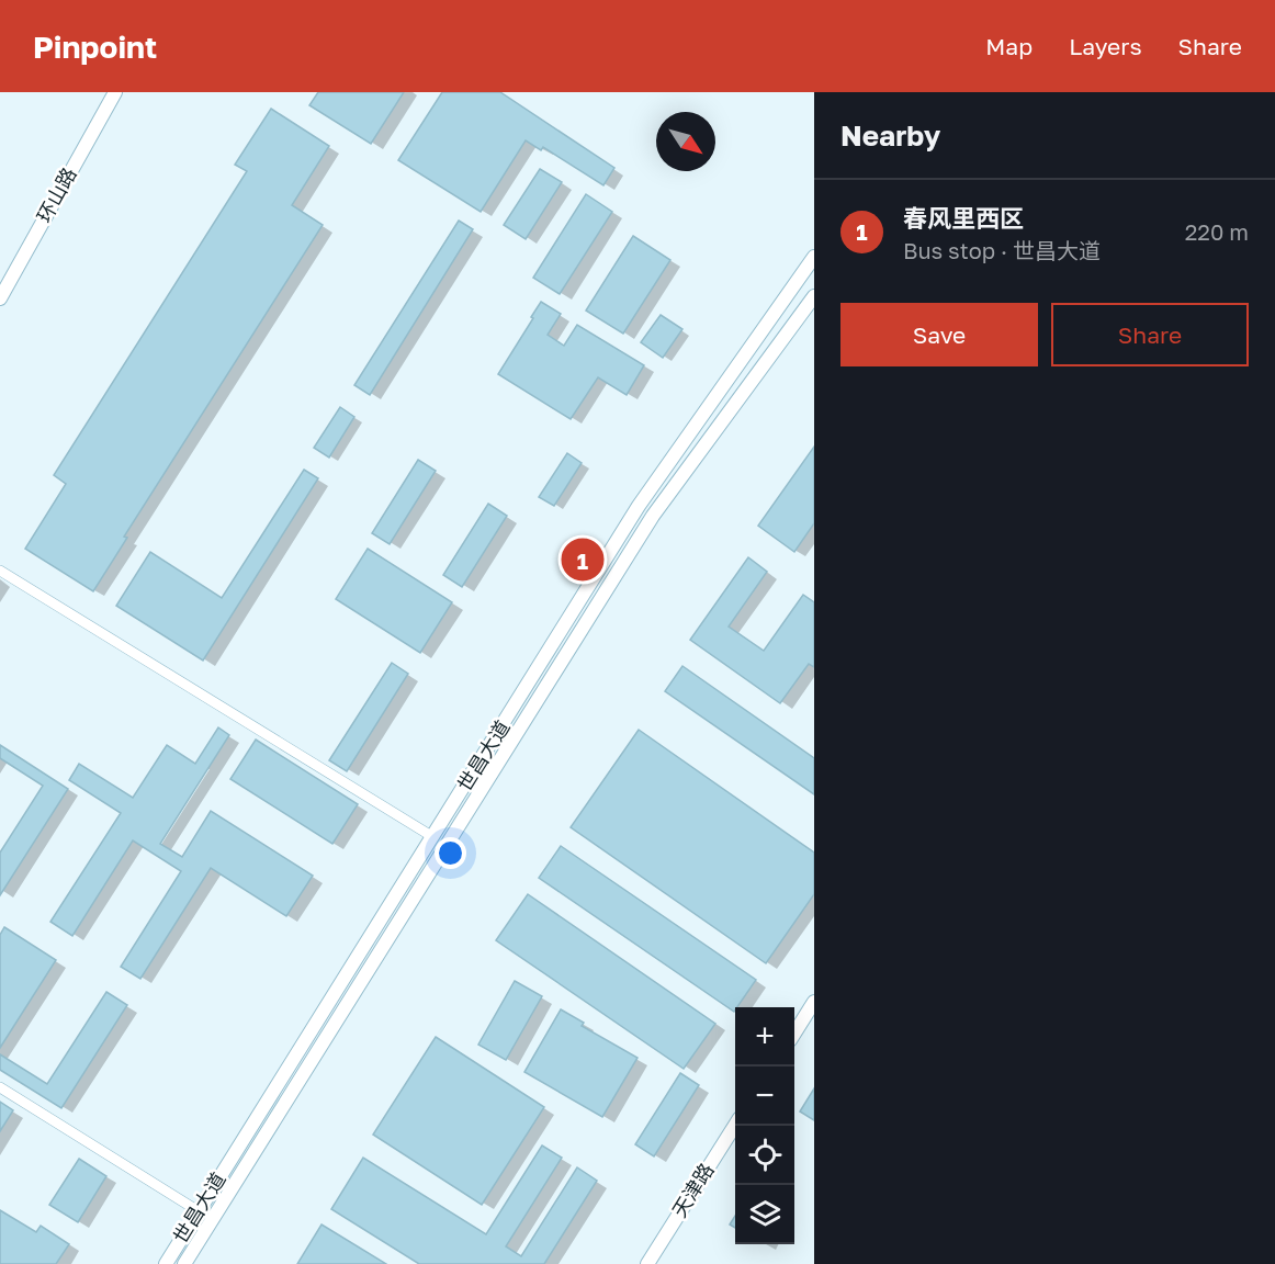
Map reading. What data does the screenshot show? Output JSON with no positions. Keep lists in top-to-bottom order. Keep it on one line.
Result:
{"streets":{"main road":["环山路","世昌大道","天津路"]},"north":"bottom right","page":{"header":"Pinpoint","nav":["Map","Layers","Share"],"heading":"Nearby","list":[{"mark":"1","name":"春风里西区","note":"Bus stop · 世昌大道","value":"220 m"}],"buttons":["Save","Share"],"pins":"1","map_buttons":["+","−"]}}
